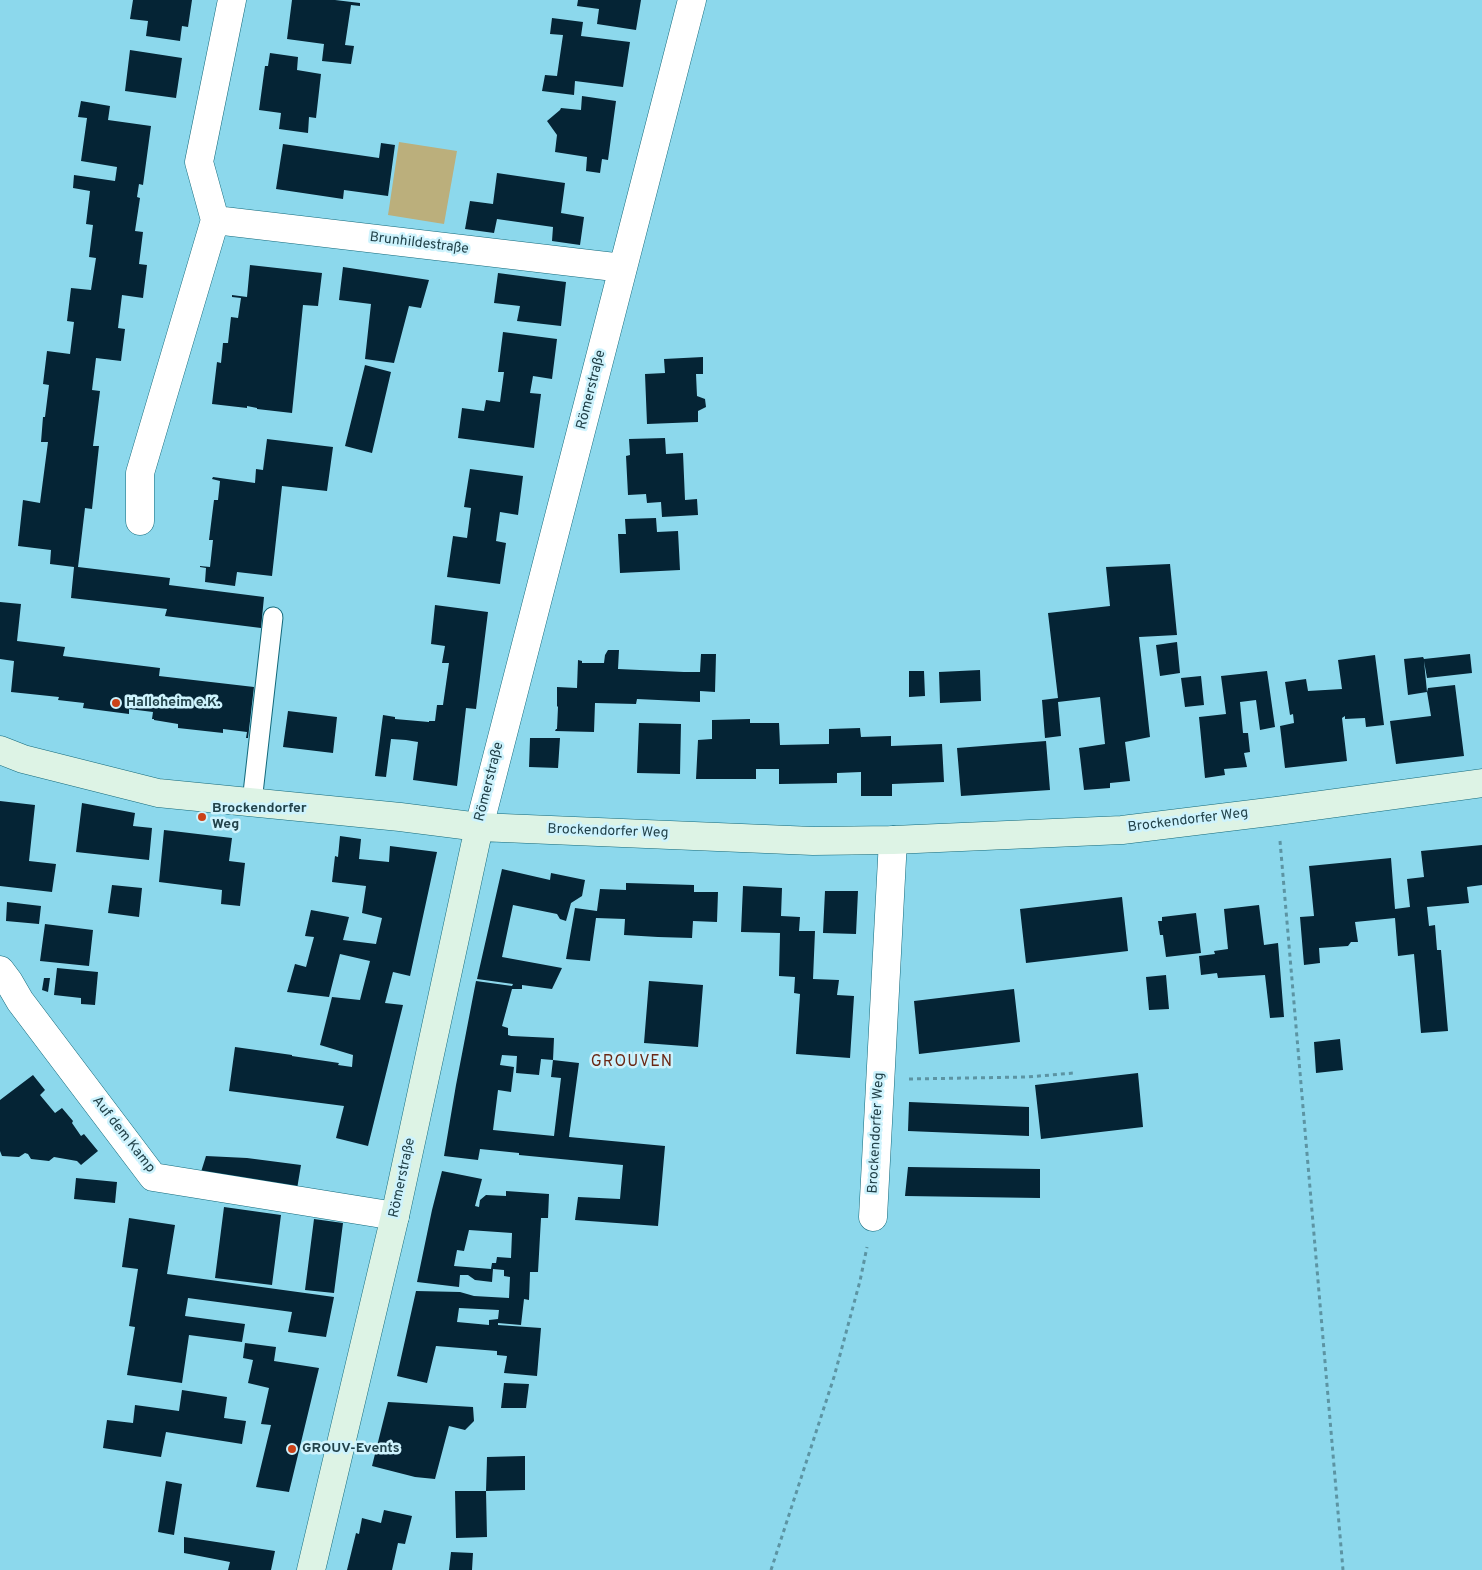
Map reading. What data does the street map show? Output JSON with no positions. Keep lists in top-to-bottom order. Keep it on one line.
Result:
{"streets":{"street":["Brunhildestraße","Römerstraße","Brockendorfer Weg","Auf dem Kamp"]},"crossings":[["Brunhildestraße","Römerstraße"],["Römerstraße","Brockendorfer Weg"],["Römerstraße","Auf dem Kamp"]],"districts":["GROUVEN"],"places":["Halloheim e.K.","Brockendorfer Weg","GROUV-Events"]}
